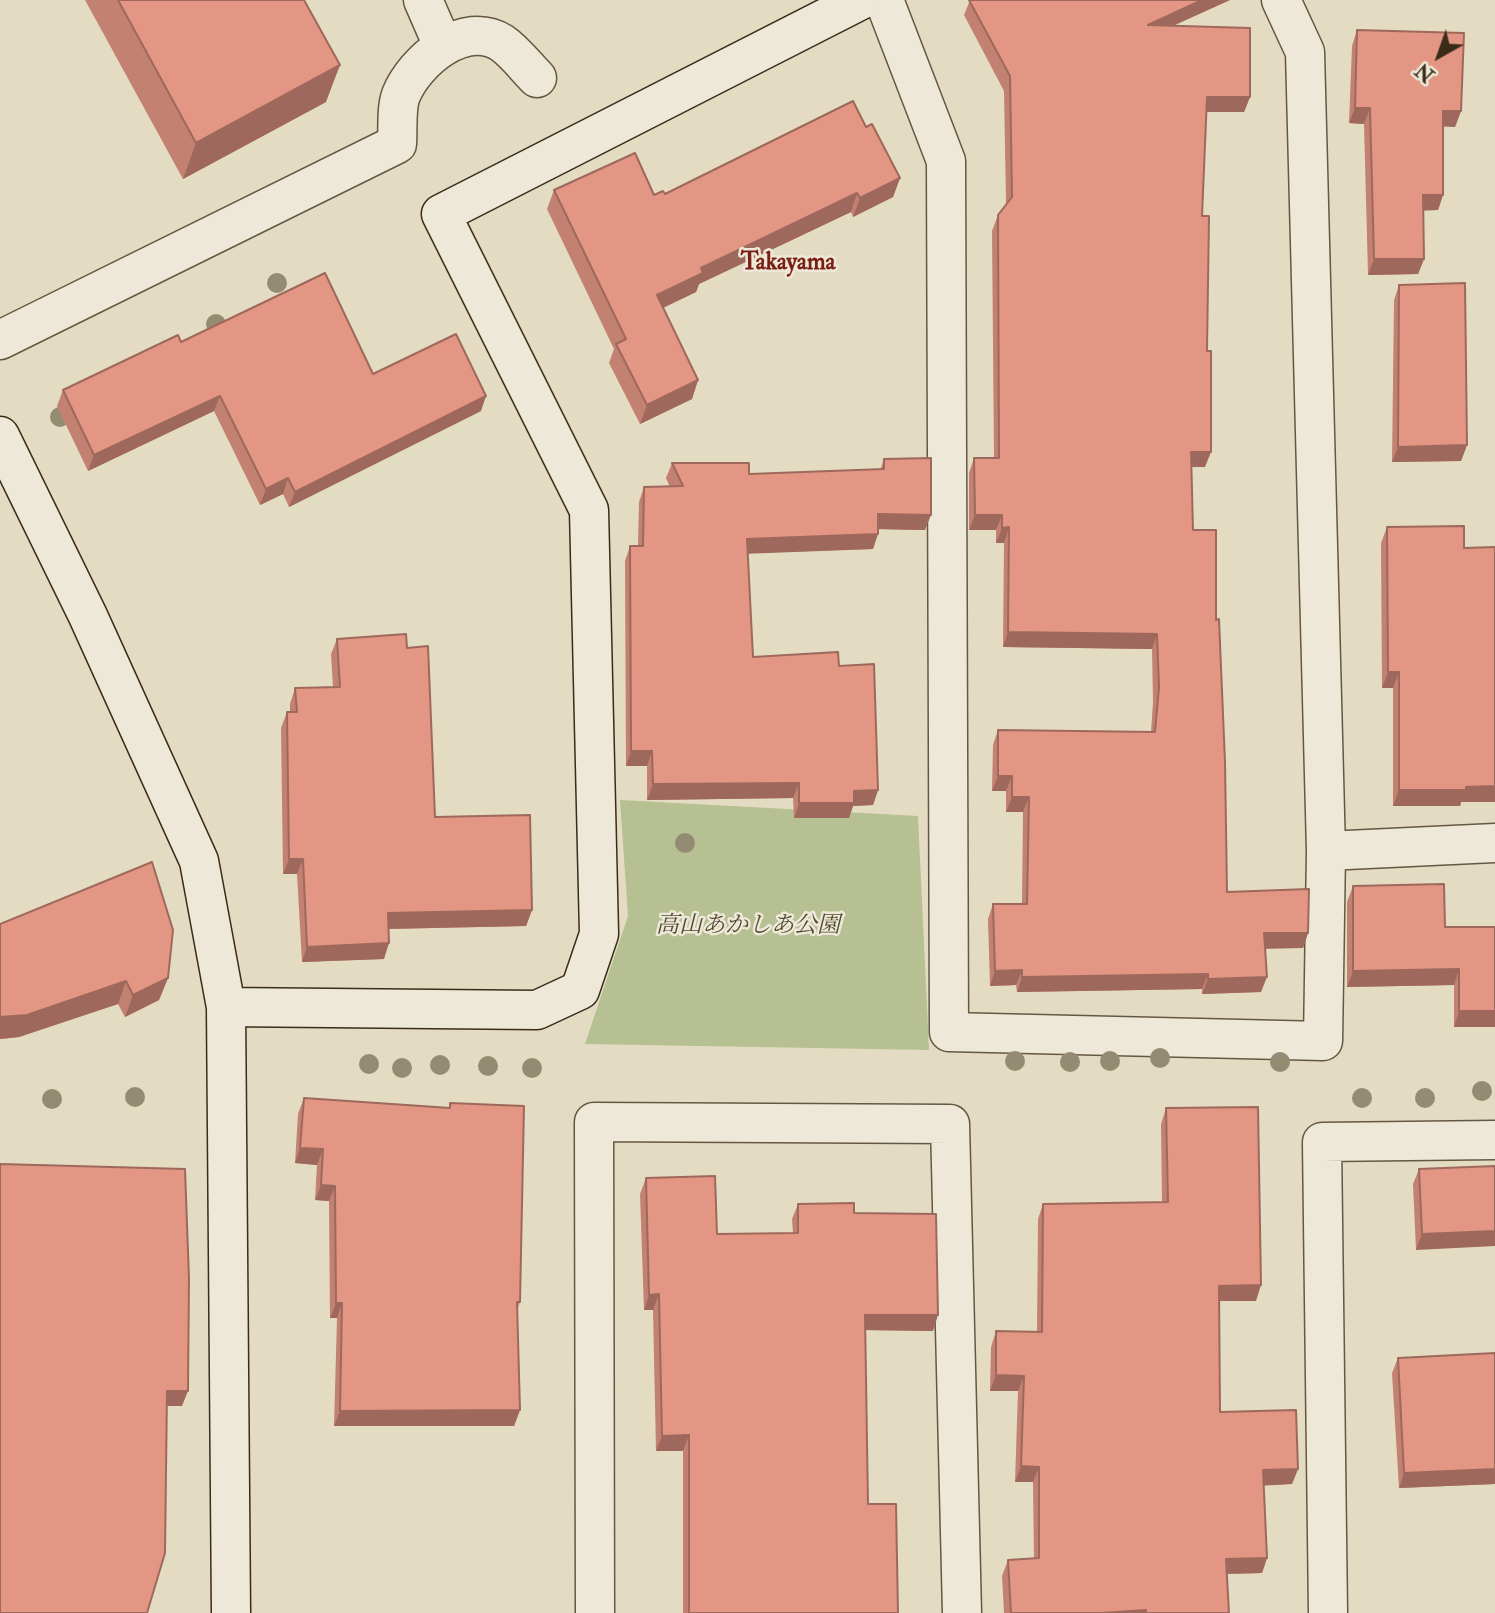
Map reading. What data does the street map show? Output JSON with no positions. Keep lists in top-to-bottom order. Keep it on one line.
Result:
{"districts":["Takayama"],"parks":["高山あかしあ公園"],"north":"bottom left"}
